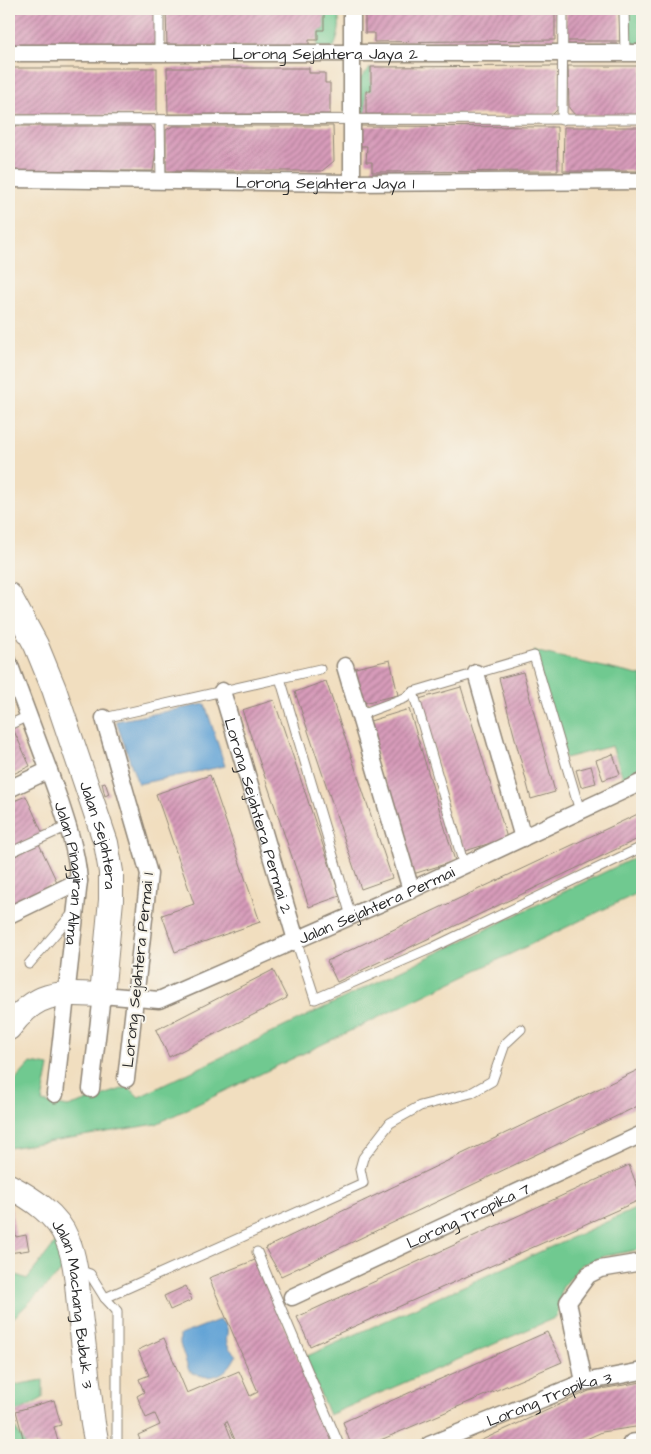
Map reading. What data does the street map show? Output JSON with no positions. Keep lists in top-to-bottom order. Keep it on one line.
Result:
{"streets":{"main road":["Jalan Sejahtera","Jalan Machang Bubuk 3"],"street":["Lorong Sejahtera Jaya 2","Lorong Sejahtera Jaya 1","Lorong Sejahtera Permai 2","Jalan Pinggiran Alma","Jalan Sejahtera Permai","Lorong Sejahtera Permai 1","Lorong Tropika 7","Lorong Tropika 3"]},"crossings":[["Lorong Sejahtera Permai 2","Jalan Sejahtera Permai"],["Jalan Sejahtera","Jalan Sejahtera Permai"],["Jalan Sejahtera Permai","Lorong Sejahtera Permai 1"]]}
